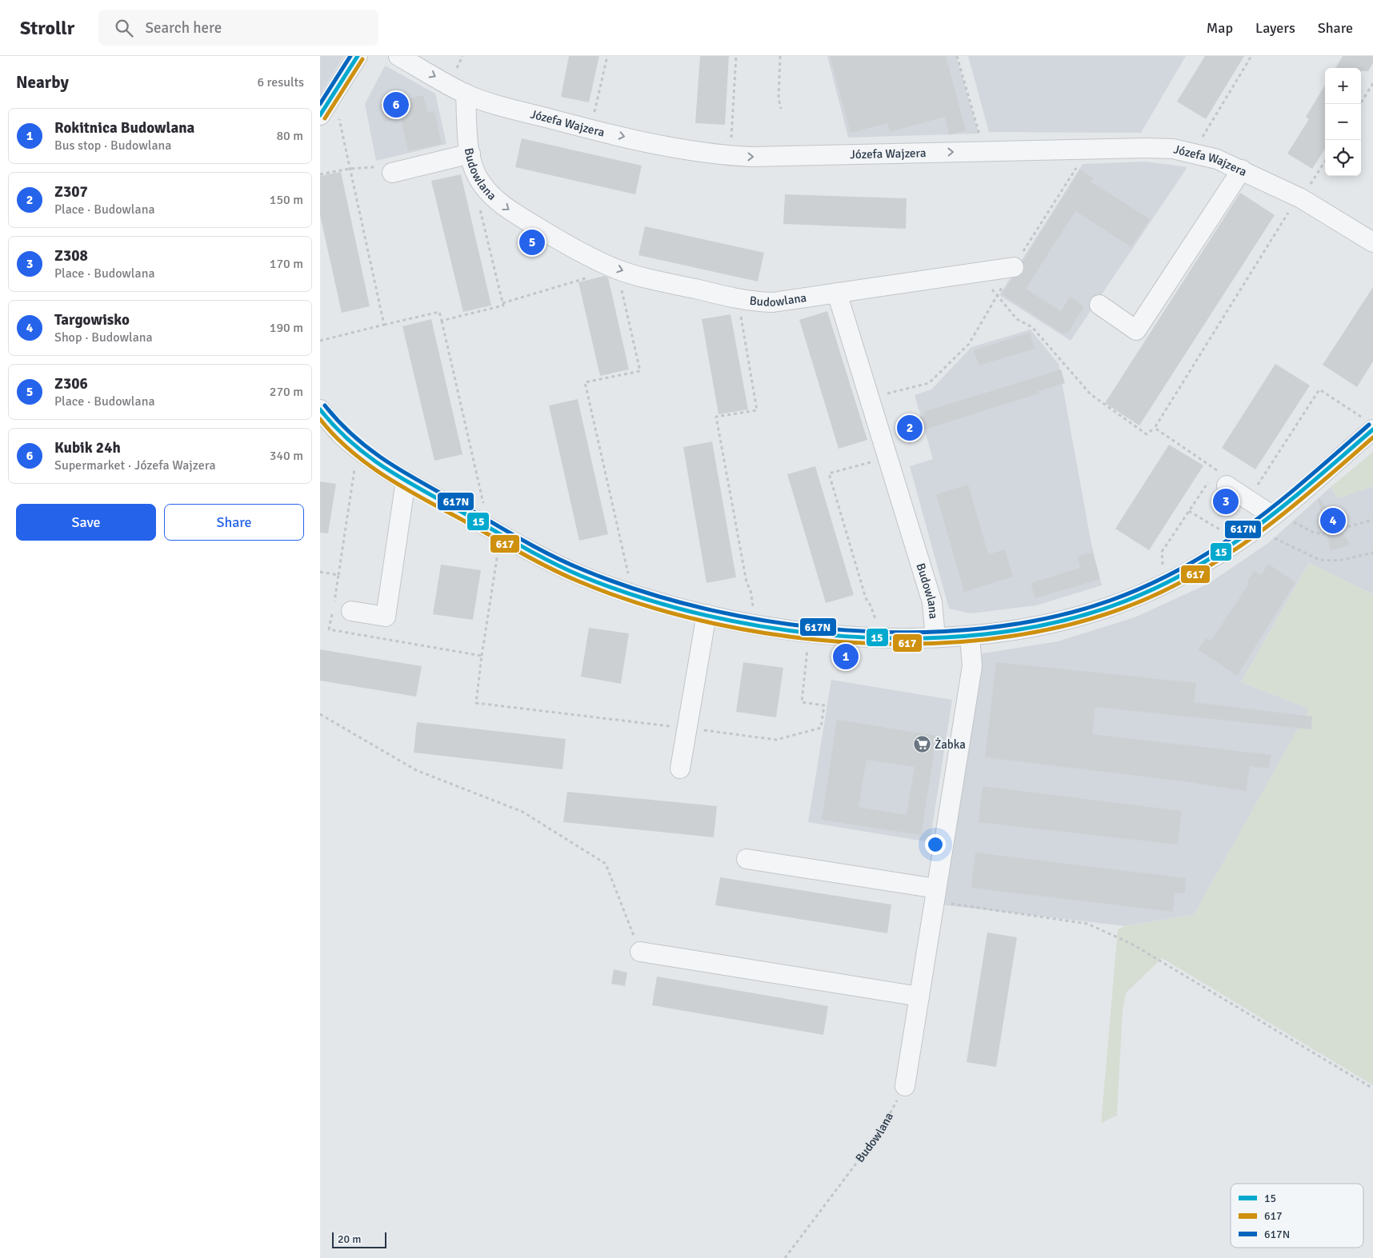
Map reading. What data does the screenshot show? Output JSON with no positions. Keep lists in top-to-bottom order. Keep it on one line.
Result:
{"streets":{"street":["Józefa Wajzera","Budowlana"]},"crossings":[["Józefa Wajzera","Budowlana"]],"places":{"supermarket":["Żabka"]},"lines":["transit line 15","transit line 617N","transit line 617"],"legend":["15","617","617N"],"scale_bar":"20 m","page":{"header":"Strollr","search":"Search here","nav":["Map","Layers","Share"],"heading":["Nearby","6 results"],"map_buttons":["+","−"],"pins":["6","5","2","3","4","1"],"list":[{"mark":"1","name":"Rokitnica Budowlana","note":"Bus stop · Budowlana","value":"80 m"},{"mark":"2","name":"Z307","note":"Place · Budowlana","value":"150 m"},{"mark":"3","name":"Z308","note":"Place · Budowlana","value":"170 m"},{"mark":"4","name":"Targowisko","note":"Shop · Budowlana","value":"190 m"},{"mark":"5","name":"Z306","note":"Place · Budowlana","value":"270 m"},{"mark":"6","name":"Kubik 24h","note":"Supermarket · Józefa Wajzera","value":"340 m"}],"buttons":["Save","Share"],"scale":"20 m"}}
